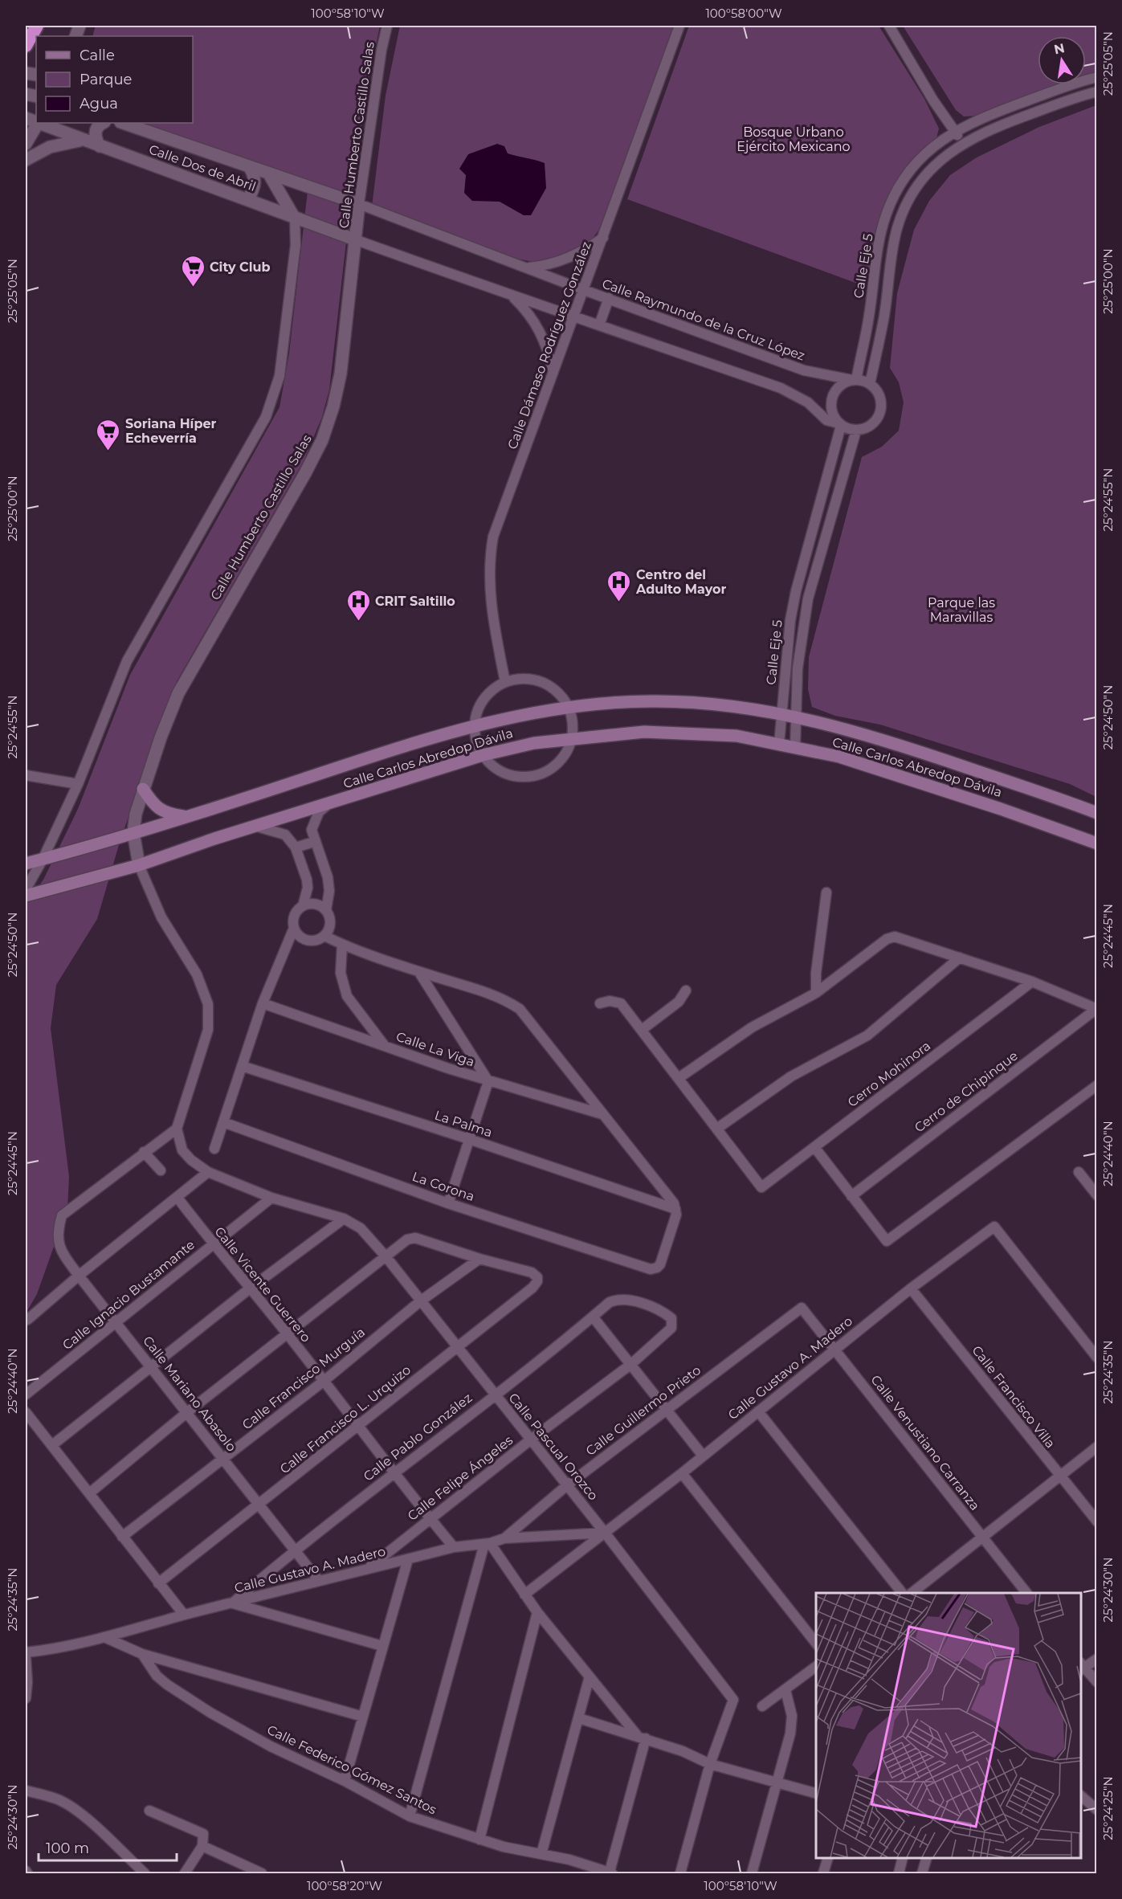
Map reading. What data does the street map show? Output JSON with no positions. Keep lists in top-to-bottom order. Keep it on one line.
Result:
{"streets":{"main road":["Calle Carlos Abredop Dávila"],"street":["Calle Humberto Castillo Salas","Calle Dos de Abril","Calle Eje 5","Calle Raymundo de la Cruz López","Calle Dámaso Rodríguez González","Calle La Viga","Cerro Mohinora","Cerro de Chipinque","La Palma","La Corona","Calle Vicente Guerrero","Calle Ignacio Bustamante","Calle Gustavo A. Madero","Calle Francisco Murguía","Calle Mariano Abasolo","Calle Francisco Villa","Calle Guillermo Prieto","Calle Francisco L. Urquizo","Calle Pablo González","Calle Venustiano Carranza","Calle Pascual Orozco","Calle Felipe Ángeles","Calle Federico Gómez Santos"]},"crossings":[["Calle Humberto Castillo Salas","Calle Dos de Abril"],["Calle Humberto Castillo Salas","Calle Raymundo de la Cruz López"],["Calle Humberto Castillo Salas","Calle Carlos Abredop Dávila"],["Calle Dos de Abril","Calle Raymundo de la Cruz López"],["Calle Eje 5","Calle Raymundo de la Cruz López"],["Calle Eje 5","Calle Carlos Abredop Dávila"],["Calle Raymundo de la Cruz López","Calle Dámaso Rodríguez González"],["La Palma","La Corona"],["Calle Vicente Guerrero","Calle Ignacio Bustamante"],["Calle Vicente Guerrero","Calle Gustavo A. Madero"],["Calle Vicente Guerrero","Calle Francisco Murguía"],["Calle Vicente Guerrero","Calle Francisco L. Urquizo"],["Calle Vicente Guerrero","Calle Pablo González"],["Calle Vicente Guerrero","Calle Felipe Ángeles"],["Calle Ignacio Bustamante","Calle Mariano Abasolo"],["Calle Ignacio Bustamante","Calle Pascual Orozco"],["Calle Gustavo A. Madero","Calle Mariano Abasolo"],["Calle Gustavo A. Madero","Calle Francisco Villa"],["Calle Gustavo A. Madero","Calle Guillermo Prieto"],["Calle Gustavo A. Madero","Calle Pablo González"],["Calle Gustavo A. Madero","Calle Venustiano Carranza"],["Calle Gustavo A. Madero","Calle Pascual Orozco"],["Calle Gustavo A. Madero","Calle Felipe Ángeles"],["Calle Francisco Murguía","Calle Mariano Abasolo"],["Calle Francisco Murguía","Calle Francisco L. Urquizo"],["Calle Francisco Murguía","Calle Pascual Orozco"],["Calle Mariano Abasolo","Calle Francisco L. Urquizo"],["Calle Mariano Abasolo","Calle Pablo González"],["Calle Guillermo Prieto","Calle Venustiano Carranza"],["Calle Guillermo Prieto","Calle Pascual Orozco"],["Calle Francisco L. Urquizo","Calle Pascual Orozco"],["Calle Pablo González","Calle Pascual Orozco"],["Calle Pablo González","Calle Felipe Ángeles"],["Calle Pascual Orozco","Calle Felipe Ángeles"]],"parks":["Bosque Urbano Ejército Mexicano","Parque las Maravillas"],"places":{"supermarket":["City Club","Soriana Híper Echeverría"],"hospital":["Centro del Adulto Mayor","CRIT Saltillo"]},"legend":["Calle","Parque","Agua"],"scale_bar":"100 m","north":"top","coordinates":["100°58'10\"W","100°58'00\"W","25°25'05\"N","25°25'00\"N","25°24'55\"N","25°24'50\"N","25°24'45\"N","25°24'40\"N","25°24'35\"N","25°24'30\"N","25°24'25\"N","100°58'20\"W"]}
